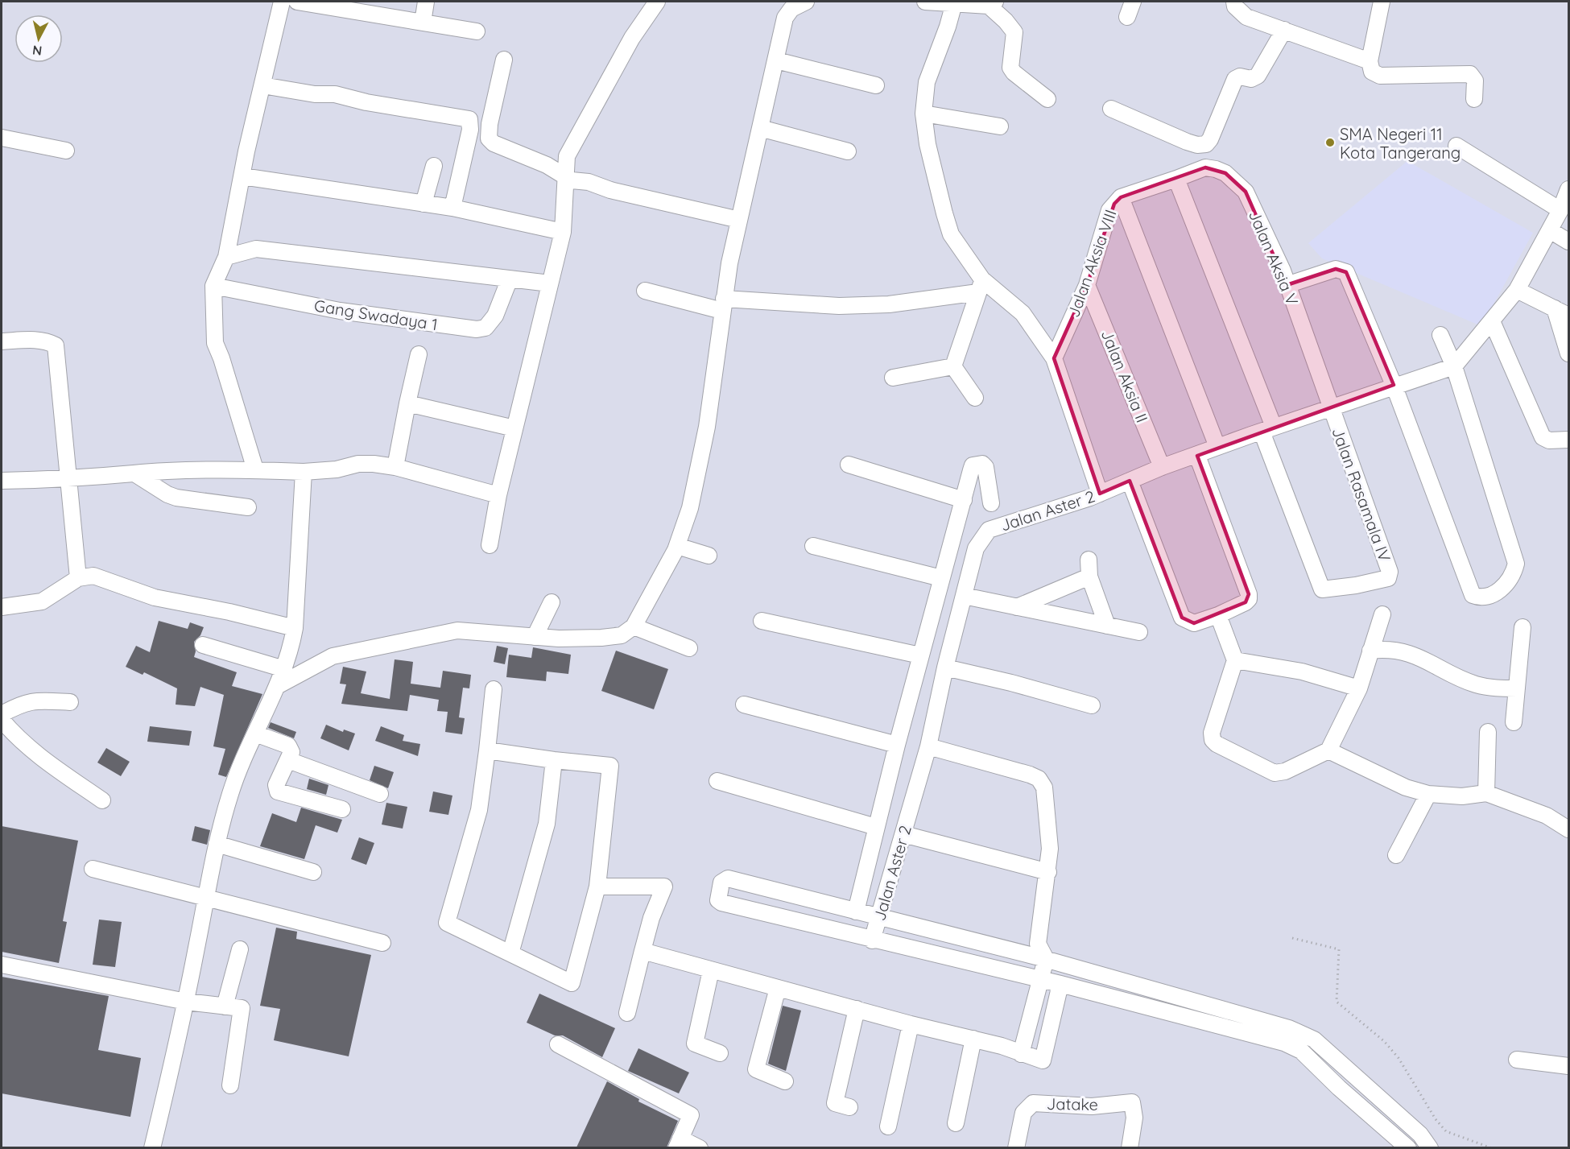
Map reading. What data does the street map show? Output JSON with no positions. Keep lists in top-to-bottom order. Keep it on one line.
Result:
{"streets":{"street":["Jalan Aksia V","Jalan Aksia VIII","Gang Swadaya 1","Jalan Aksia II","Jalan Rasamala IV","Jalan Aster 2","Jatake"]},"crossings":[["Jalan Aksia V","Jalan Aksia VIII"],["Jalan Aksia V","Jalan Rasamala IV"],["Jalan Aksia V","Jalan Aster 2"],["Jalan Aksia VIII","Jalan Aksia II"],["Jalan Aksia II","Jalan Aster 2"],["Jalan Rasamala IV","Jalan Aster 2"]],"places":["SMA Negeri 11 Kota Tangerang"],"north":"bottom"}
